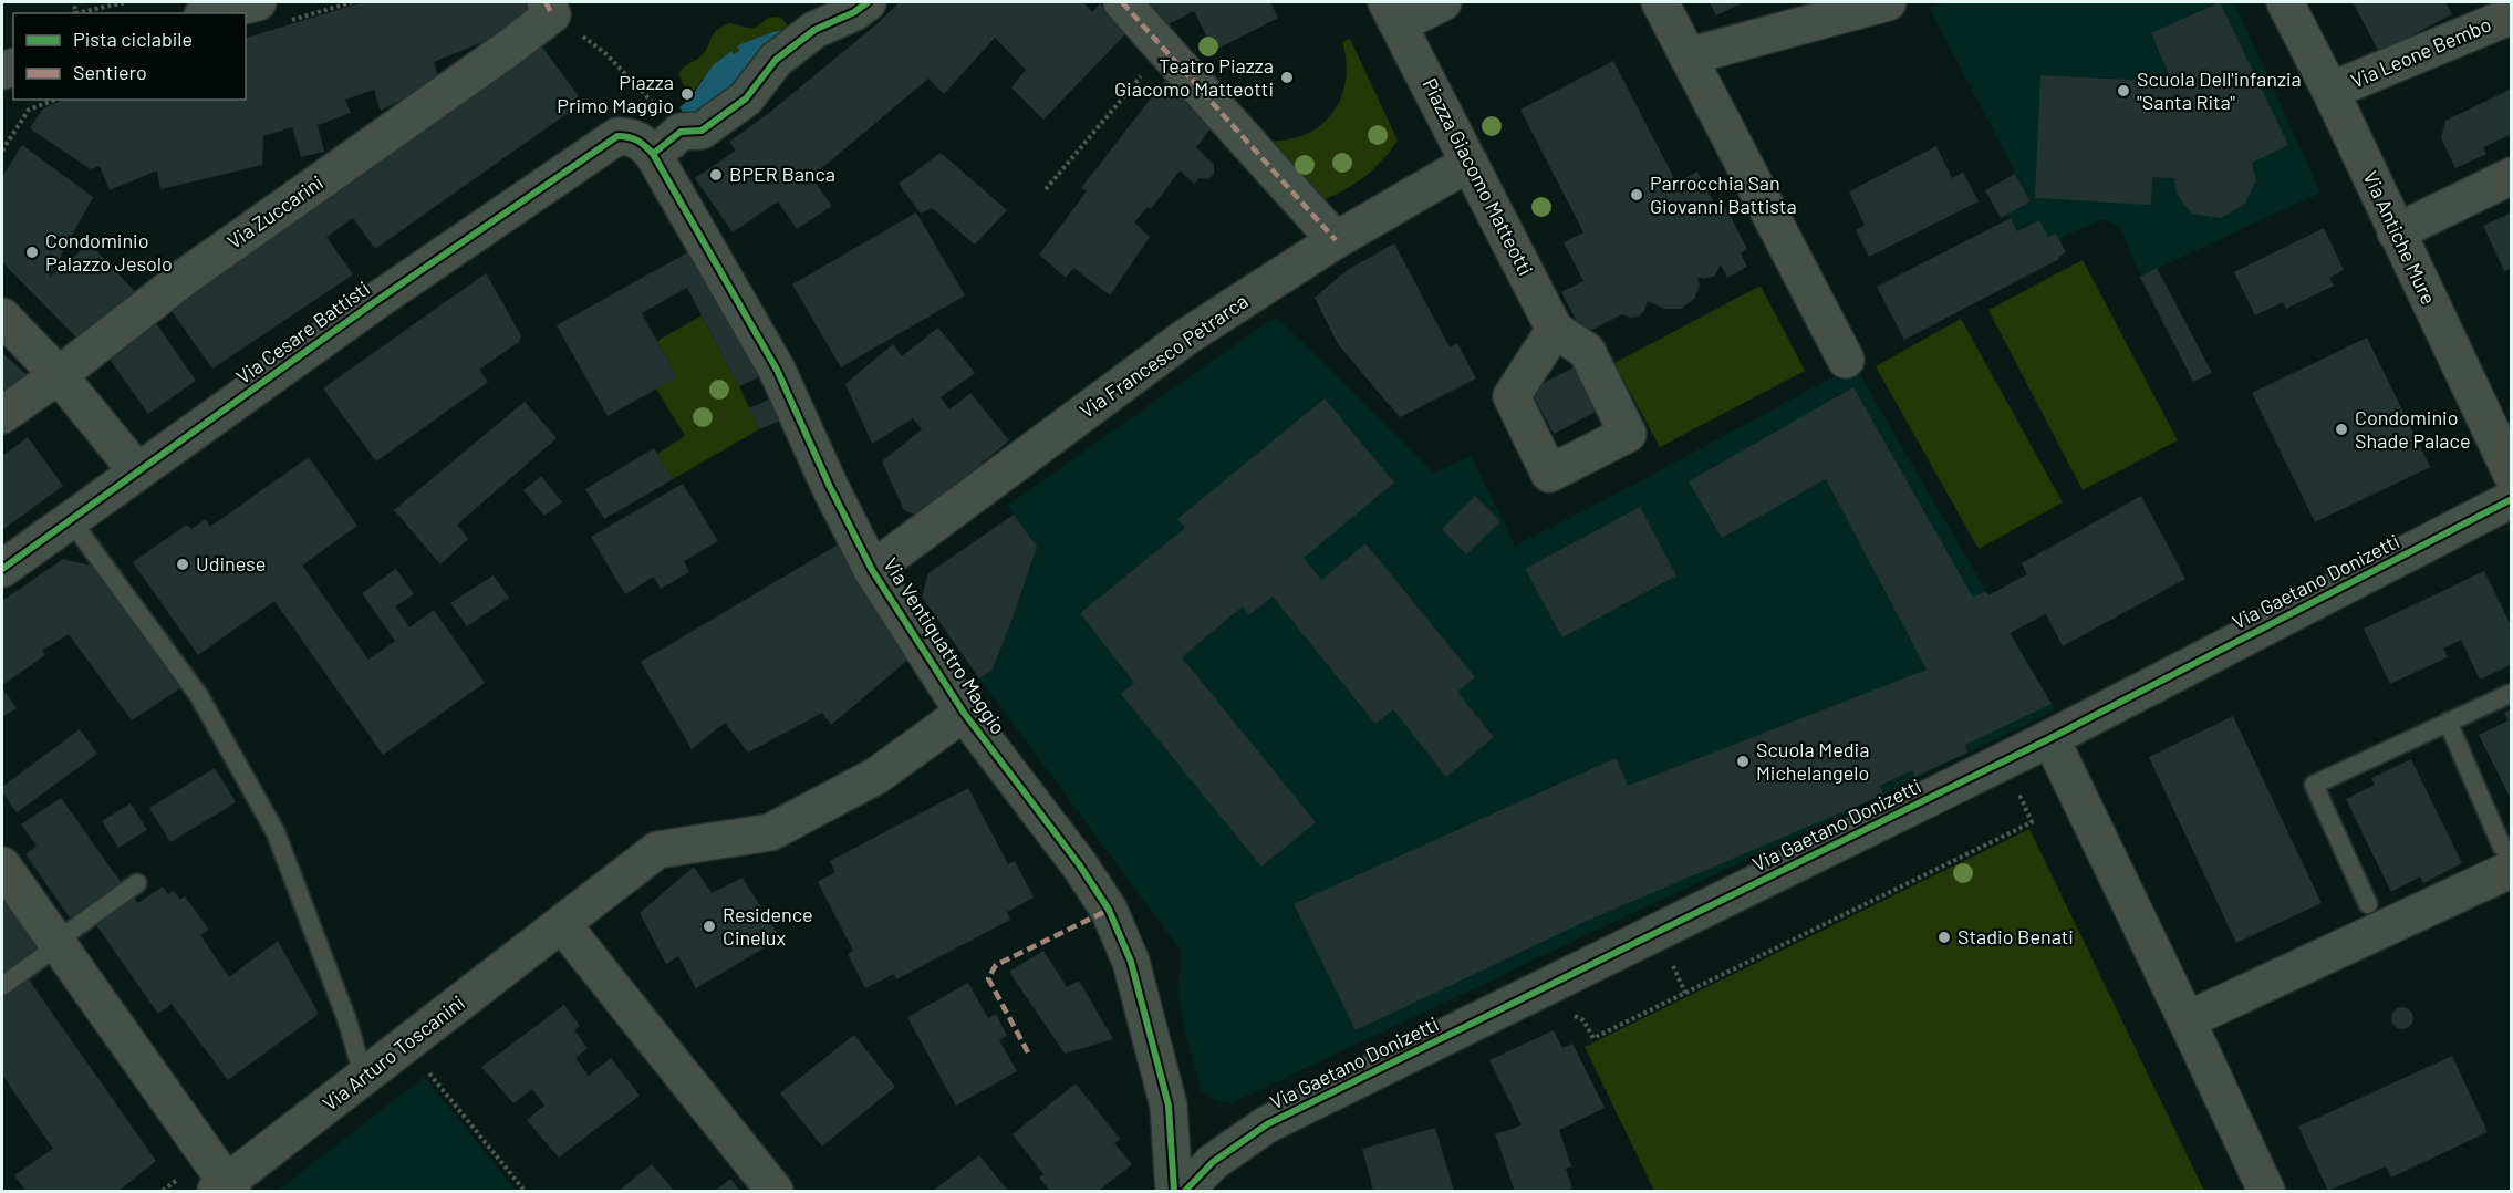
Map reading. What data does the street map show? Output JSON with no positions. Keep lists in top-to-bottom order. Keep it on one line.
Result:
{"streets":{"street":["Via Leone Bembo","Piazza Giacomo Matteotti","Via Zuccarini","Via Antiche Mure","Via Cesare Battisti","Via Francesco Petrarca","Via Gaetano Donizetti","Via Ventiquattro Maggio","Via Arturo Toscanini"]},"crossings":[["Via Leone Bembo","Via Antiche Mure"],["Piazza Giacomo Matteotti","Via Francesco Petrarca"],["Via Cesare Battisti","Via Ventiquattro Maggio"],["Via Francesco Petrarca","Via Ventiquattro Maggio"],["Via Ventiquattro Maggio","Via Arturo Toscanini"]],"places":["Teatro Piazza Giacomo Matteotti","Scuola Dell'infanzia \"Santa Rita\"","Piazza Primo Maggio","BPER Banca","Parrocchia San Giovanni Battista","Condominio Palazzo Jesolo","Condominio Shade Palace","Udinese","Scuola Media Michelangelo","Residence Cinelux","Stadio Benati"],"legend":["Pista ciclabile","Sentiero"]}
